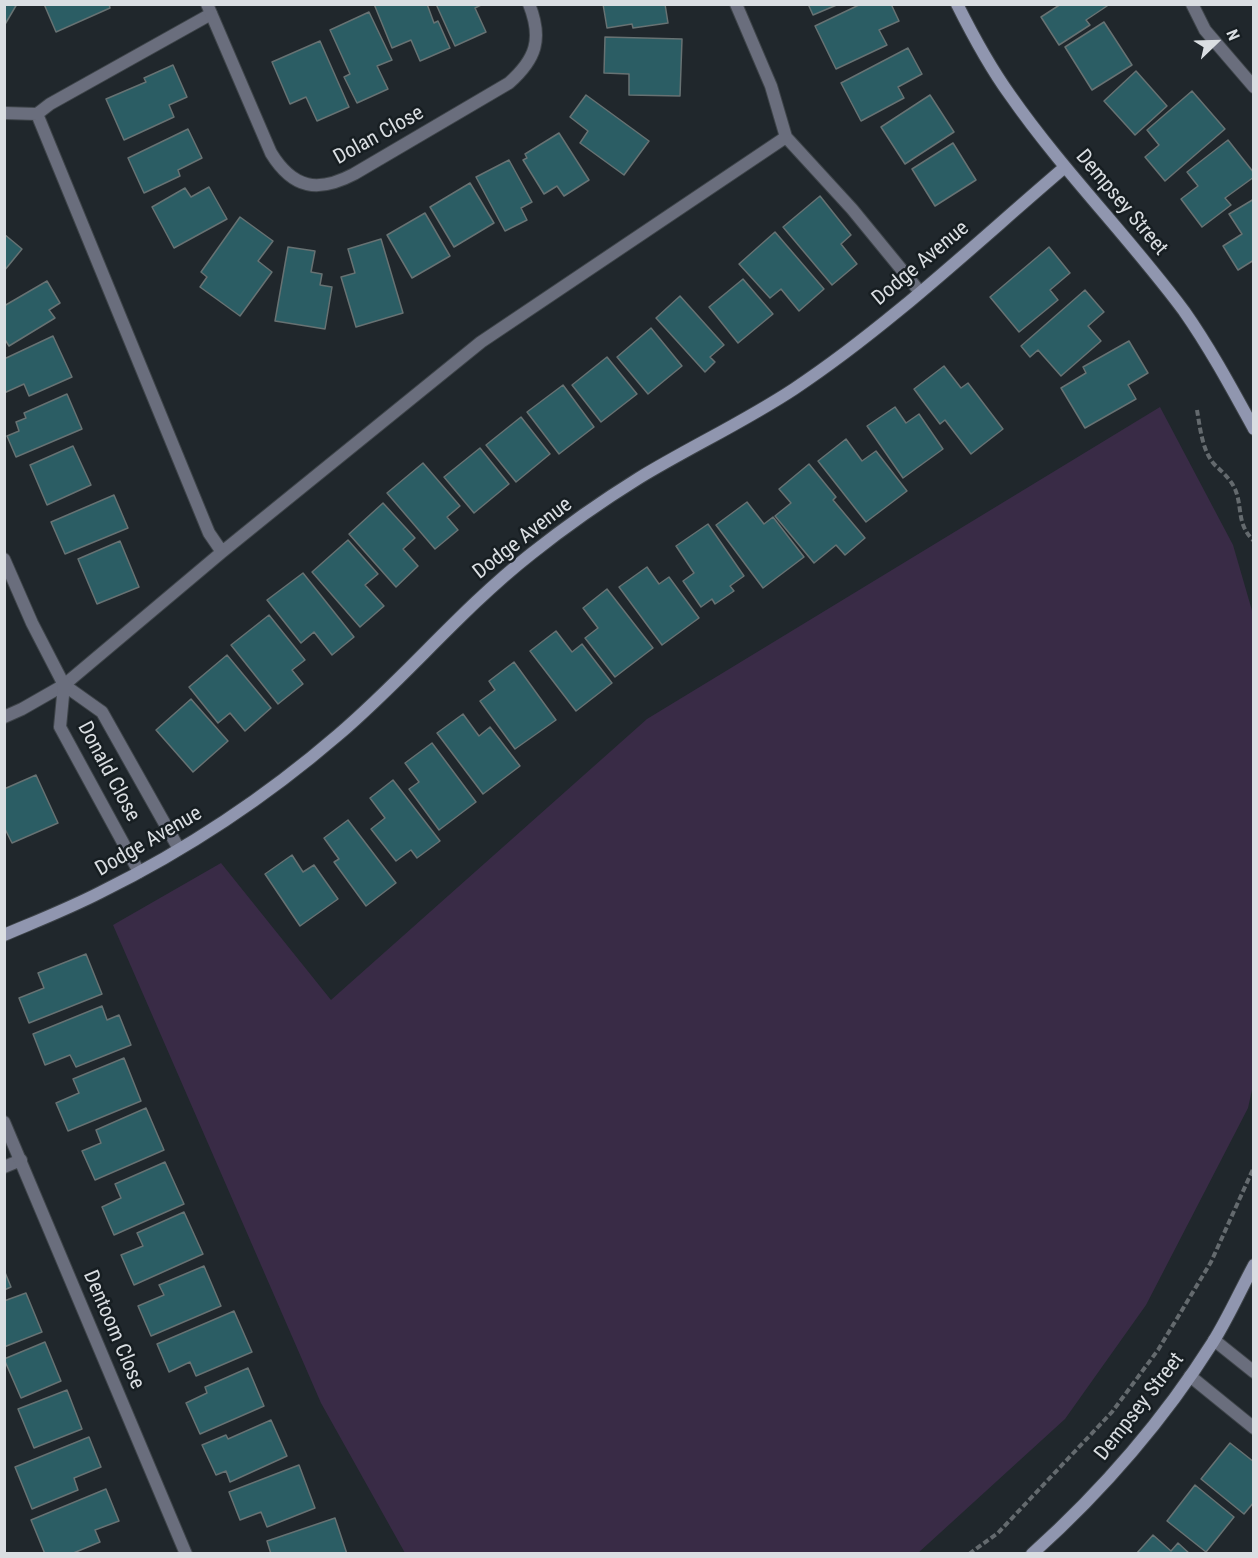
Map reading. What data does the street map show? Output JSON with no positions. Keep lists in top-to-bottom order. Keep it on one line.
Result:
{"streets":{"street":["Dolan Close","Dempsey Street","Dodge Avenue","Donald Close","Dentoom Close"]},"crossings":[["Dempsey Street","Dodge Avenue"],["Dodge Avenue","Donald Close"]],"north":"top right"}
